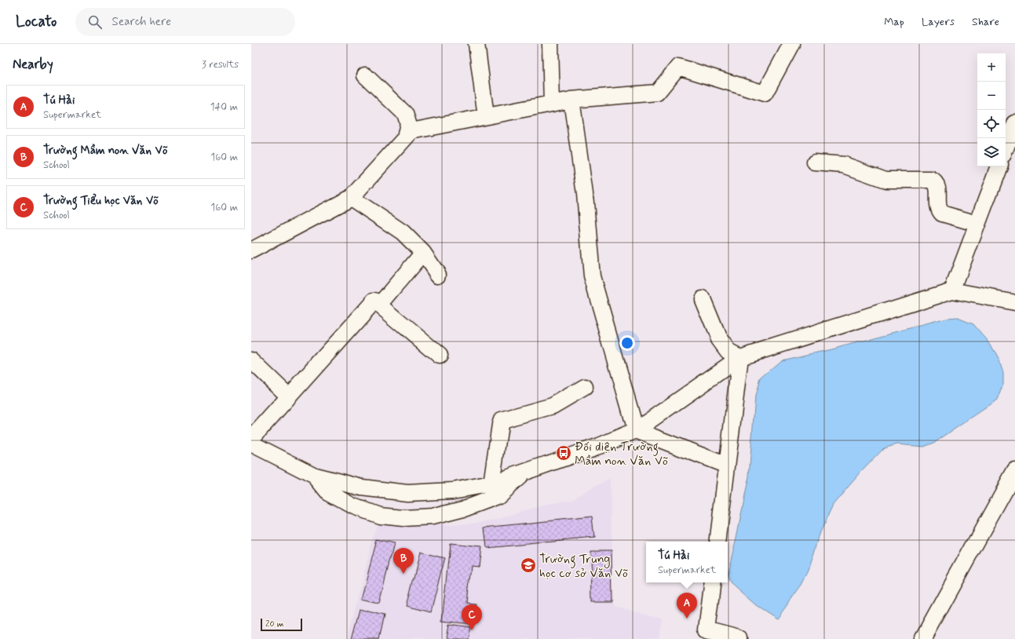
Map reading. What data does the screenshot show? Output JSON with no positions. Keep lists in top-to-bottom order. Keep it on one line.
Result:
{"places":{"bus stop":["Đối diện Trường Mầm non Văn Võ"],"school or university":["Trường Trung học cơ sở Văn Võ"]},"scale_bar":"20 m","page":{"header":"Locato","search":"Search here","nav":["Map","Layers","Share"],"heading":["Nearby","3 results"],"map_buttons":["+","−"],"list":[{"mark":"A","name":"Tú Hải","note":"Supermarket","value":"140 m"},{"mark":"B","name":"Trường Mầm non Văn Võ","note":"School","value":"160 m"},{"mark":"C","name":"Trường Tiểu học Văn Võ","note":"School","value":"160 m"}],"popup":["Tú Hải","Supermarket"],"pins":["B","A","C"],"scale":"20 m"}}
